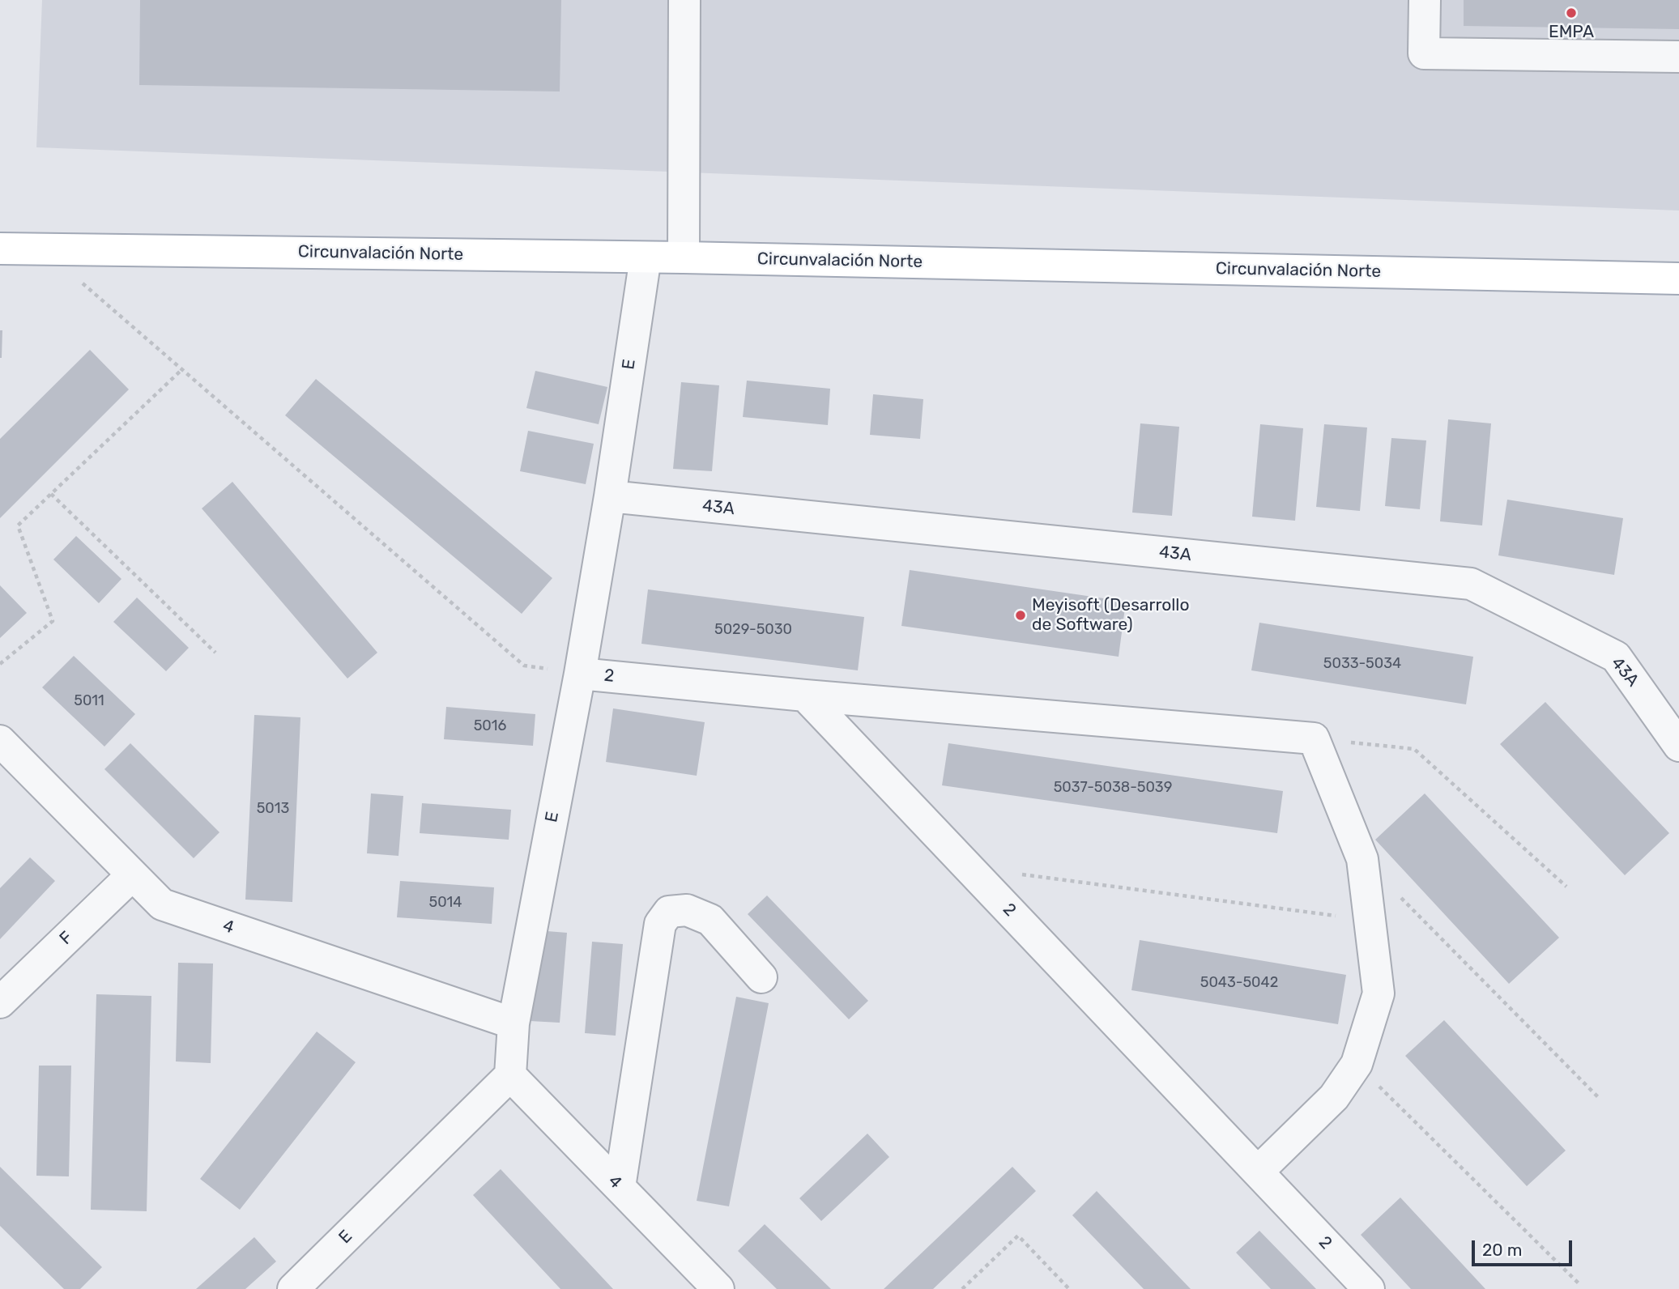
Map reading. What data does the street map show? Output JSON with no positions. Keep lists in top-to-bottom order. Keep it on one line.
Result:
{"streets":{"main road":["Circunvalación Norte"],"street":["E","43A","2","4","F"]},"crossings":[["Circunvalación Norte","E"],["E","43A"],["E","2"],["E","4"],["4","F"]],"places":["EMPA","Meyisoft (Desarrollo de Software)"],"house_numbers":["5029-5030","5033-5034","5011","5016","5037-5038-5039","5013","5014","5043-5042"],"scale_bar":"20 m"}
